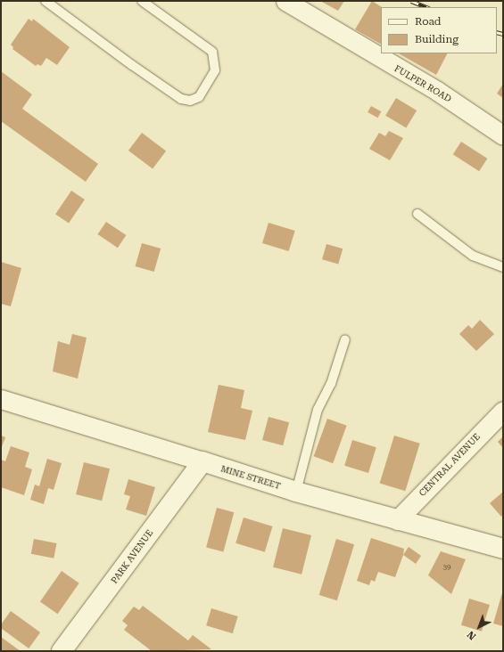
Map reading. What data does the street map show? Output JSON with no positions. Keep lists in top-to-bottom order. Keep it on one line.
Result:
{"streets":{"street":["FULPER ROAD","CENTRAL AVENUE","MINE STREET","PARK AVENUE"]},"crossings":[["CENTRAL AVENUE","MINE STREET"],["MINE STREET","PARK AVENUE"]],"house_numbers":["39"],"legend":["Road","Building"],"north":"bottom left"}
